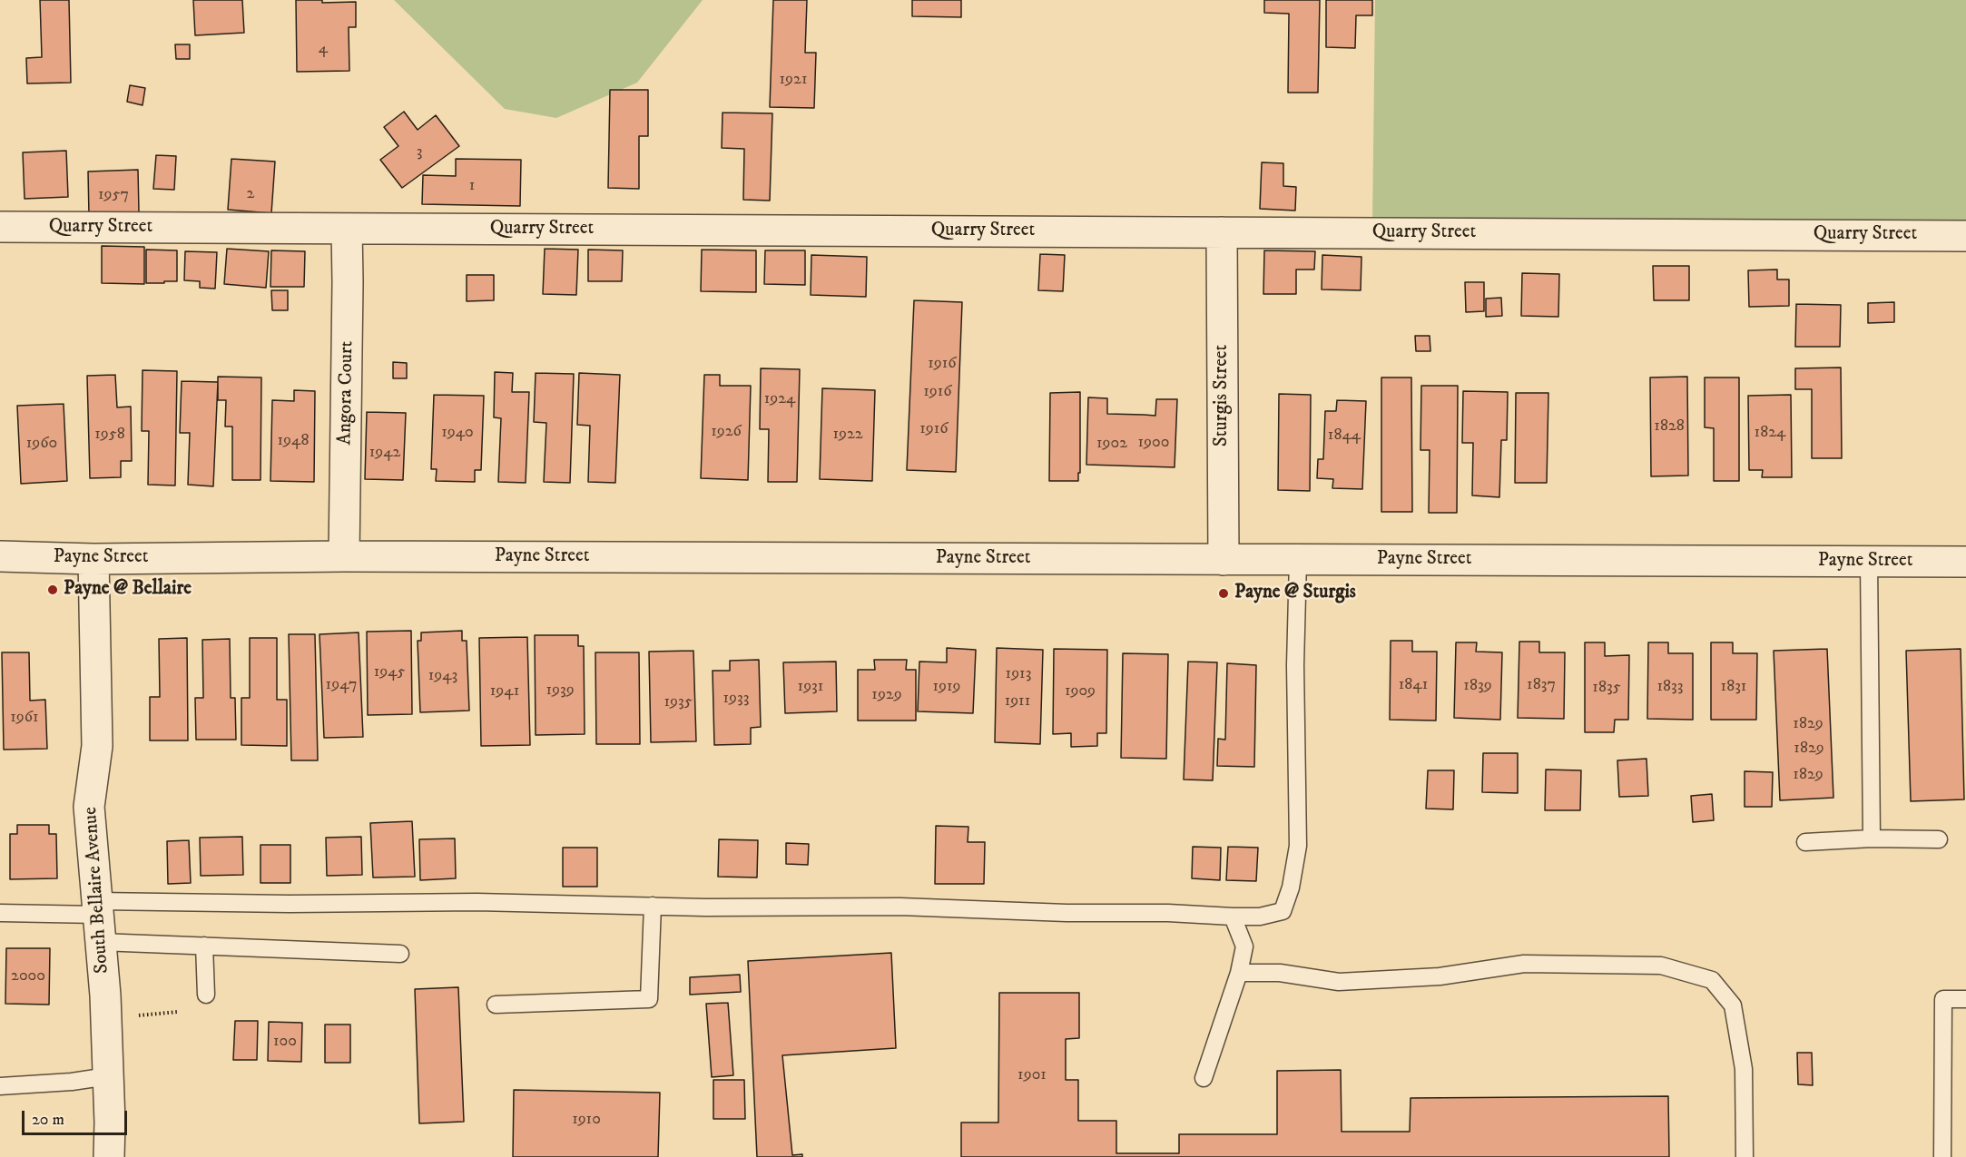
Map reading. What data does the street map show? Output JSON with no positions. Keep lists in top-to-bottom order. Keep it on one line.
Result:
{"streets":{"street":["Quarry Street","Angora Court","Sturgis Street","Payne Street","South Bellaire Avenue"]},"crossings":[["Quarry Street","Angora Court"],["Quarry Street","Sturgis Street"],["Angora Court","Payne Street"],["Sturgis Street","Payne Street"],["Payne Street","South Bellaire Avenue"]],"places":["Payne @ Bellaire","Payne @ Sturgis"],"house_numbers":["4","1921","3","1","2","1957","1916","1916","1924","1828","1916","1926","1940","1824","1958","1922","1844","1948","1900","1960","1902","1942","1945","1913","1943","1947","1841","1837","1839","1931","1919","1833","1831","1835","1939","1941","1909","1929","1933","1911","1935","1961","1829","1829","1829","2000","100","1901","1910"],"scale_bar":"20 m"}
